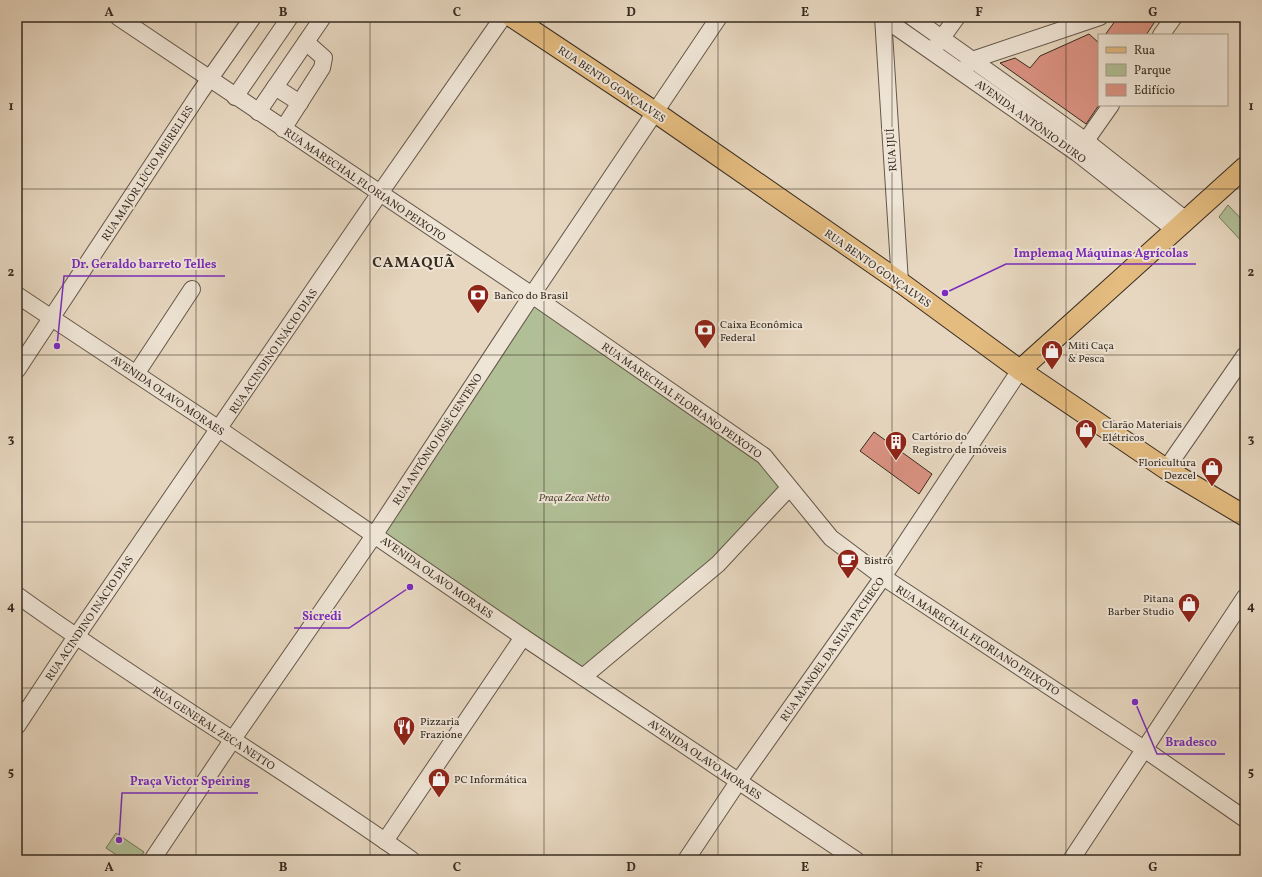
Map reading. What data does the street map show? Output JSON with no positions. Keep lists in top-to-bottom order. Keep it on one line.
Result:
{"streets":{"main road":["RUA BENTO GONÇALVES","RUA MANOEL DA SILVA PACHECO"],"street":["AVENIDA ANTÔNIO DURO","RUA IJUÍ","RUA MAJOR LÚCIO MEIRELLES","RUA MARECHAL FLORIANO PEIXOTO","RUA ACINDINO INÁCIO DIAS","AVENIDA OLAVO MORAES","RUA ANTÔNIO JOSÉ CENTENO","RUA GENERAL ZECA NETTO"]},"crossings":[["RUA BENTO GONÇALVES","RUA IJUÍ"],["RUA BENTO GONÇALVES","RUA ANTÔNIO JOSÉ CENTENO"],["RUA BENTO GONÇALVES","RUA MANOEL DA SILVA PACHECO"],["AVENIDA ANTÔNIO DURO","RUA IJUÍ"],["AVENIDA ANTÔNIO DURO","RUA MANOEL DA SILVA PACHECO"],["RUA MAJOR LÚCIO MEIRELLES","RUA MARECHAL FLORIANO PEIXOTO"],["RUA MAJOR LÚCIO MEIRELLES","AVENIDA OLAVO MORAES"],["RUA MARECHAL FLORIANO PEIXOTO","RUA ACINDINO INÁCIO DIAS"],["RUA MARECHAL FLORIANO PEIXOTO","RUA ANTÔNIO JOSÉ CENTENO"],["RUA MARECHAL FLORIANO PEIXOTO","RUA MANOEL DA SILVA PACHECO"],["RUA ACINDINO INÁCIO DIAS","AVENIDA OLAVO MORAES"],["RUA ACINDINO INÁCIO DIAS","RUA GENERAL ZECA NETTO"],["AVENIDA OLAVO MORAES","RUA ANTÔNIO JOSÉ CENTENO"],["AVENIDA OLAVO MORAES","RUA MANOEL DA SILVA PACHECO"],["RUA ANTÔNIO JOSÉ CENTENO","RUA GENERAL ZECA NETTO"]],"districts":["CAMAQUÃ"],"parks":["Praça Zeca Netto"],"places":{"other":["Implemaq Máquinas Agrícolas","Dr. Geraldo barreto Telles","Sicredi","Bradesco","Praça Victor Speiring"],"bank":["Banco do Brasil","Caixa Econômica Federal"],"shop":["Miti Caça & Pesca","Clarão Materiais Elétricos","Floricultura Dezcel","Pitana Barber Studio","PC Informática"],"building":["Cartório do Registro de Imóveis"],"cafe":["Bistrô"],"restaurant":["Pizzaria Frazione"]},"legend":["Rua","Parque","Edifício"],"grid":{"columns":["A","B","C","D","E","F","G"],"rows":["1","2","3","4","5"]}}
